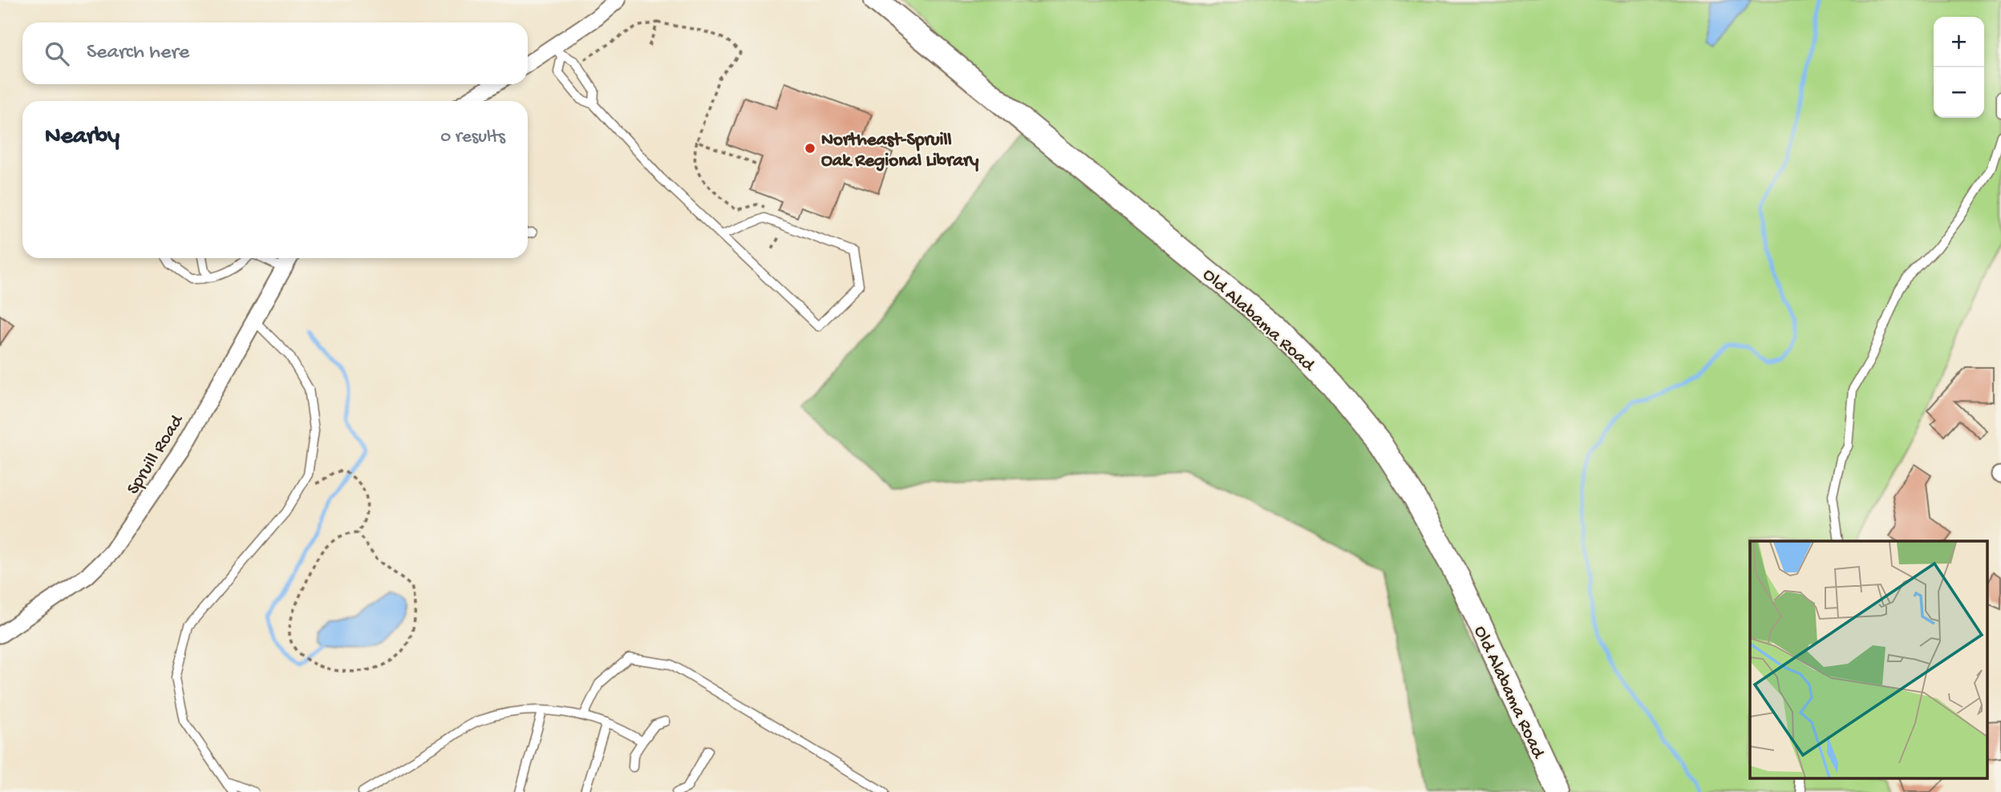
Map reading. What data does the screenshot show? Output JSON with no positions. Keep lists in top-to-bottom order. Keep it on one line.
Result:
{"streets":{"main road":["Old Alabama Road"],"street":["Spruill Road"]},"places":["Northeast-Spruill Oak Regional Library"],"page":{"map_buttons":["+","−"],"search":"Search here","heading":["Nearby","0 results"]}}
